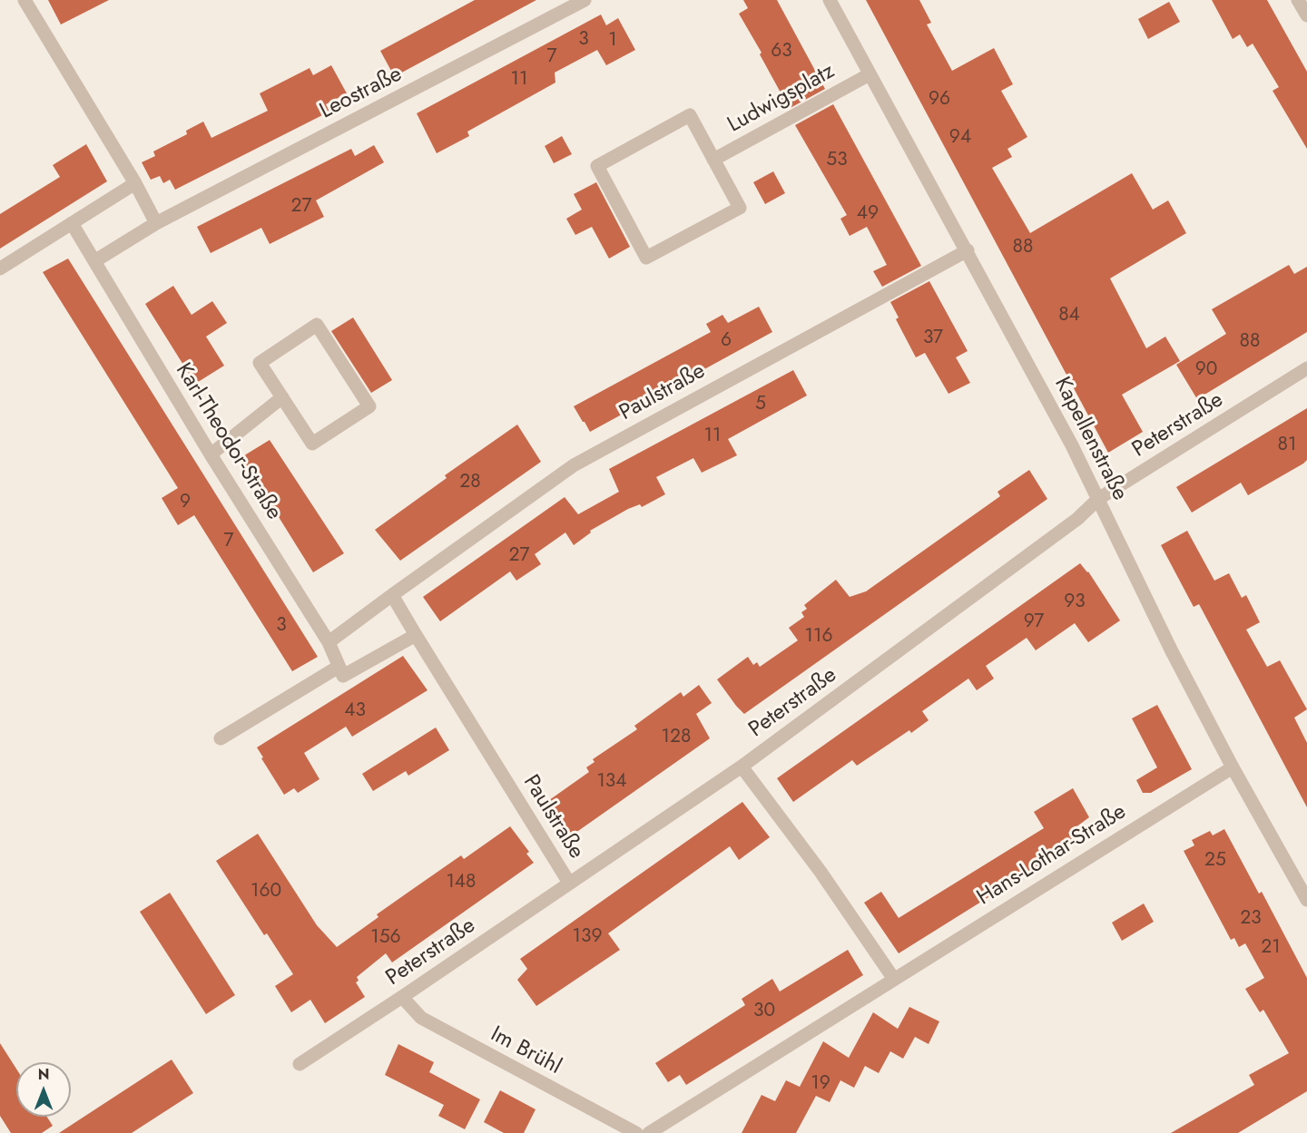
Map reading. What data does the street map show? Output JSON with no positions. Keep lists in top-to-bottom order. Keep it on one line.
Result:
{"streets":{"street":["Leostraße","Ludwigsplatz","Paulstraße","Peterstraße","Kapellenstraße","Karl-Theodor-Straße","Hans-Lothar-Straße","Im Brühl"]},"crossings":[["Leostraße","Karl-Theodor-Straße"],["Ludwigsplatz","Kapellenstraße"],["Paulstraße","Peterstraße"],["Paulstraße","Kapellenstraße"],["Paulstraße","Karl-Theodor-Straße"],["Peterstraße","Kapellenstraße"],["Peterstraße","Im Brühl"],["Kapellenstraße","Hans-Lothar-Straße"]],"house_numbers":["3","1","63","7","11","96","94","53","27","49","88","84","37","6","88","90","5","11","81","28","9","7","27","93","97","3","116","43","128","134","25","148","160","23","139","156","21","30","19"],"north":"top"}
